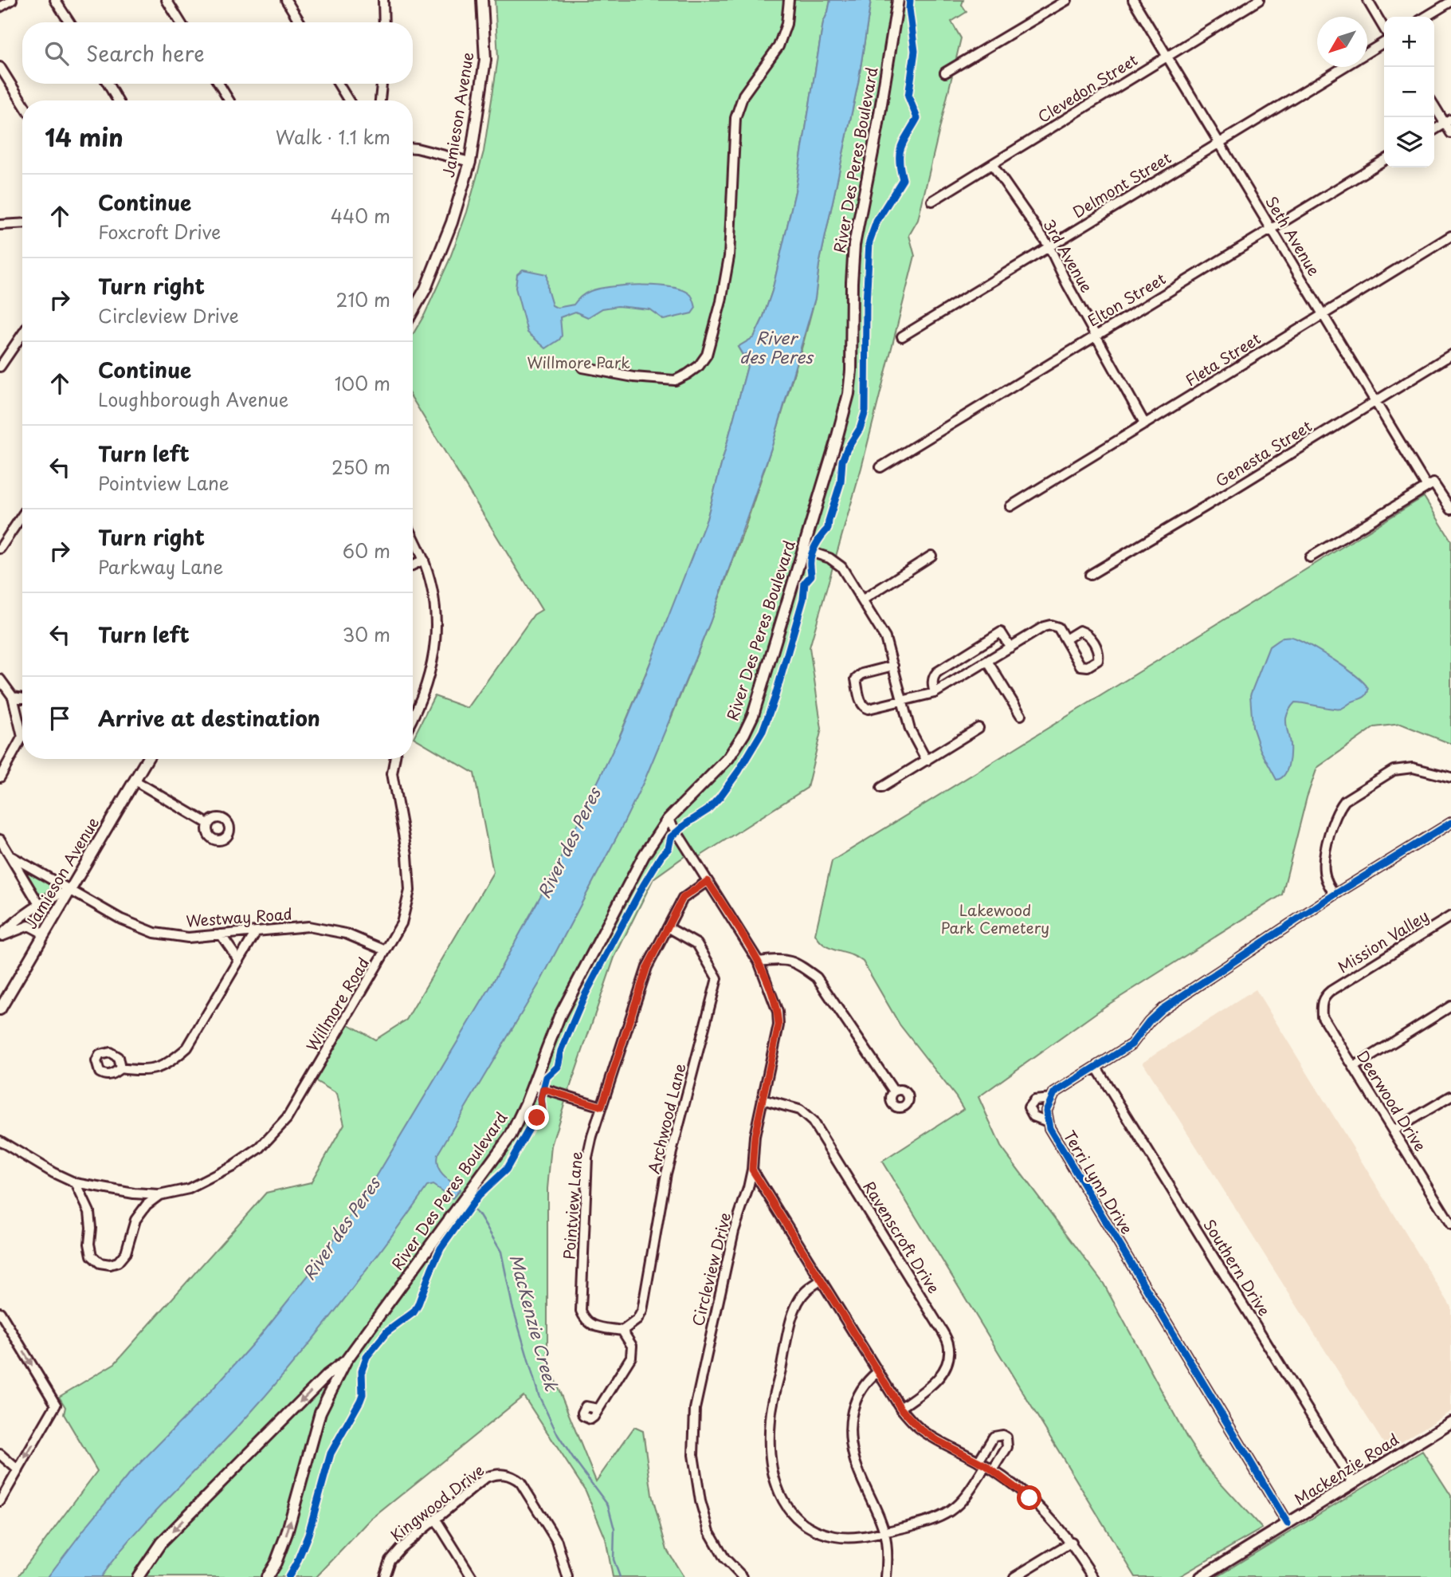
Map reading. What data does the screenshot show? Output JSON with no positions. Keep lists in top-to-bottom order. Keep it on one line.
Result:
{"streets":{"main road":["Jamieson Avenue","River Des Peres Boulevard","Mackenzie Road"],"street":["Clevedon Street","Delmont Street","Seth Avenue","3rd Avenue","Elton Street","Fleta Street","Genesta Street","Westway Road","Mission Valley","Willmore Road","Deerwood Drive","Archwood Lane","Terri Lynn Drive","Pointview Lane","Ravenscroft Drive","Southern Drive","Circleview Drive","Kingwood Drive"]},"crossings":[["Clevedon Street","Seth Avenue"],["Clevedon Street","3rd Avenue"],["Jamieson Avenue","Westway Road"],["River Des Peres Boulevard","Circleview Drive"],["Delmont Street","Seth Avenue"],["Delmont Street","3rd Avenue"],["Seth Avenue","Elton Street"],["Seth Avenue","Fleta Street"],["Seth Avenue","Genesta Street"],["3rd Avenue","Elton Street"],["3rd Avenue","Fleta Street"],["Westway Road","Willmore Road"],["Mission Valley","Deerwood Drive"],["Archwood Lane","Pointview Lane"],["Terri Lynn Drive","Southern Drive"],["Terri Lynn Drive","Mackenzie Road"],["Pointview Lane","Circleview Drive"],["Ravenscroft Drive","Circleview Drive"],["Southern Drive","Mackenzie Road"]],"water":["River des Peres","MacKenzie Creek"],"parks":["Willmore Park","Lakewood Park Cemetery"],"north":"bottom left","page":{"map_buttons":["+","−"],"search":"Search here","heading":["14 min","Walk · 1.1 km"],"list":[["Continue","Foxcroft Drive","440 m"],["Turn right","Circleview Drive","210 m"],["Continue","Loughborough Avenue","100 m"],["Turn left","Pointview Lane","250 m"],["Turn right","Parkway Lane","60 m"],["Turn left","30 m"],"Arrive at destination"]}}
